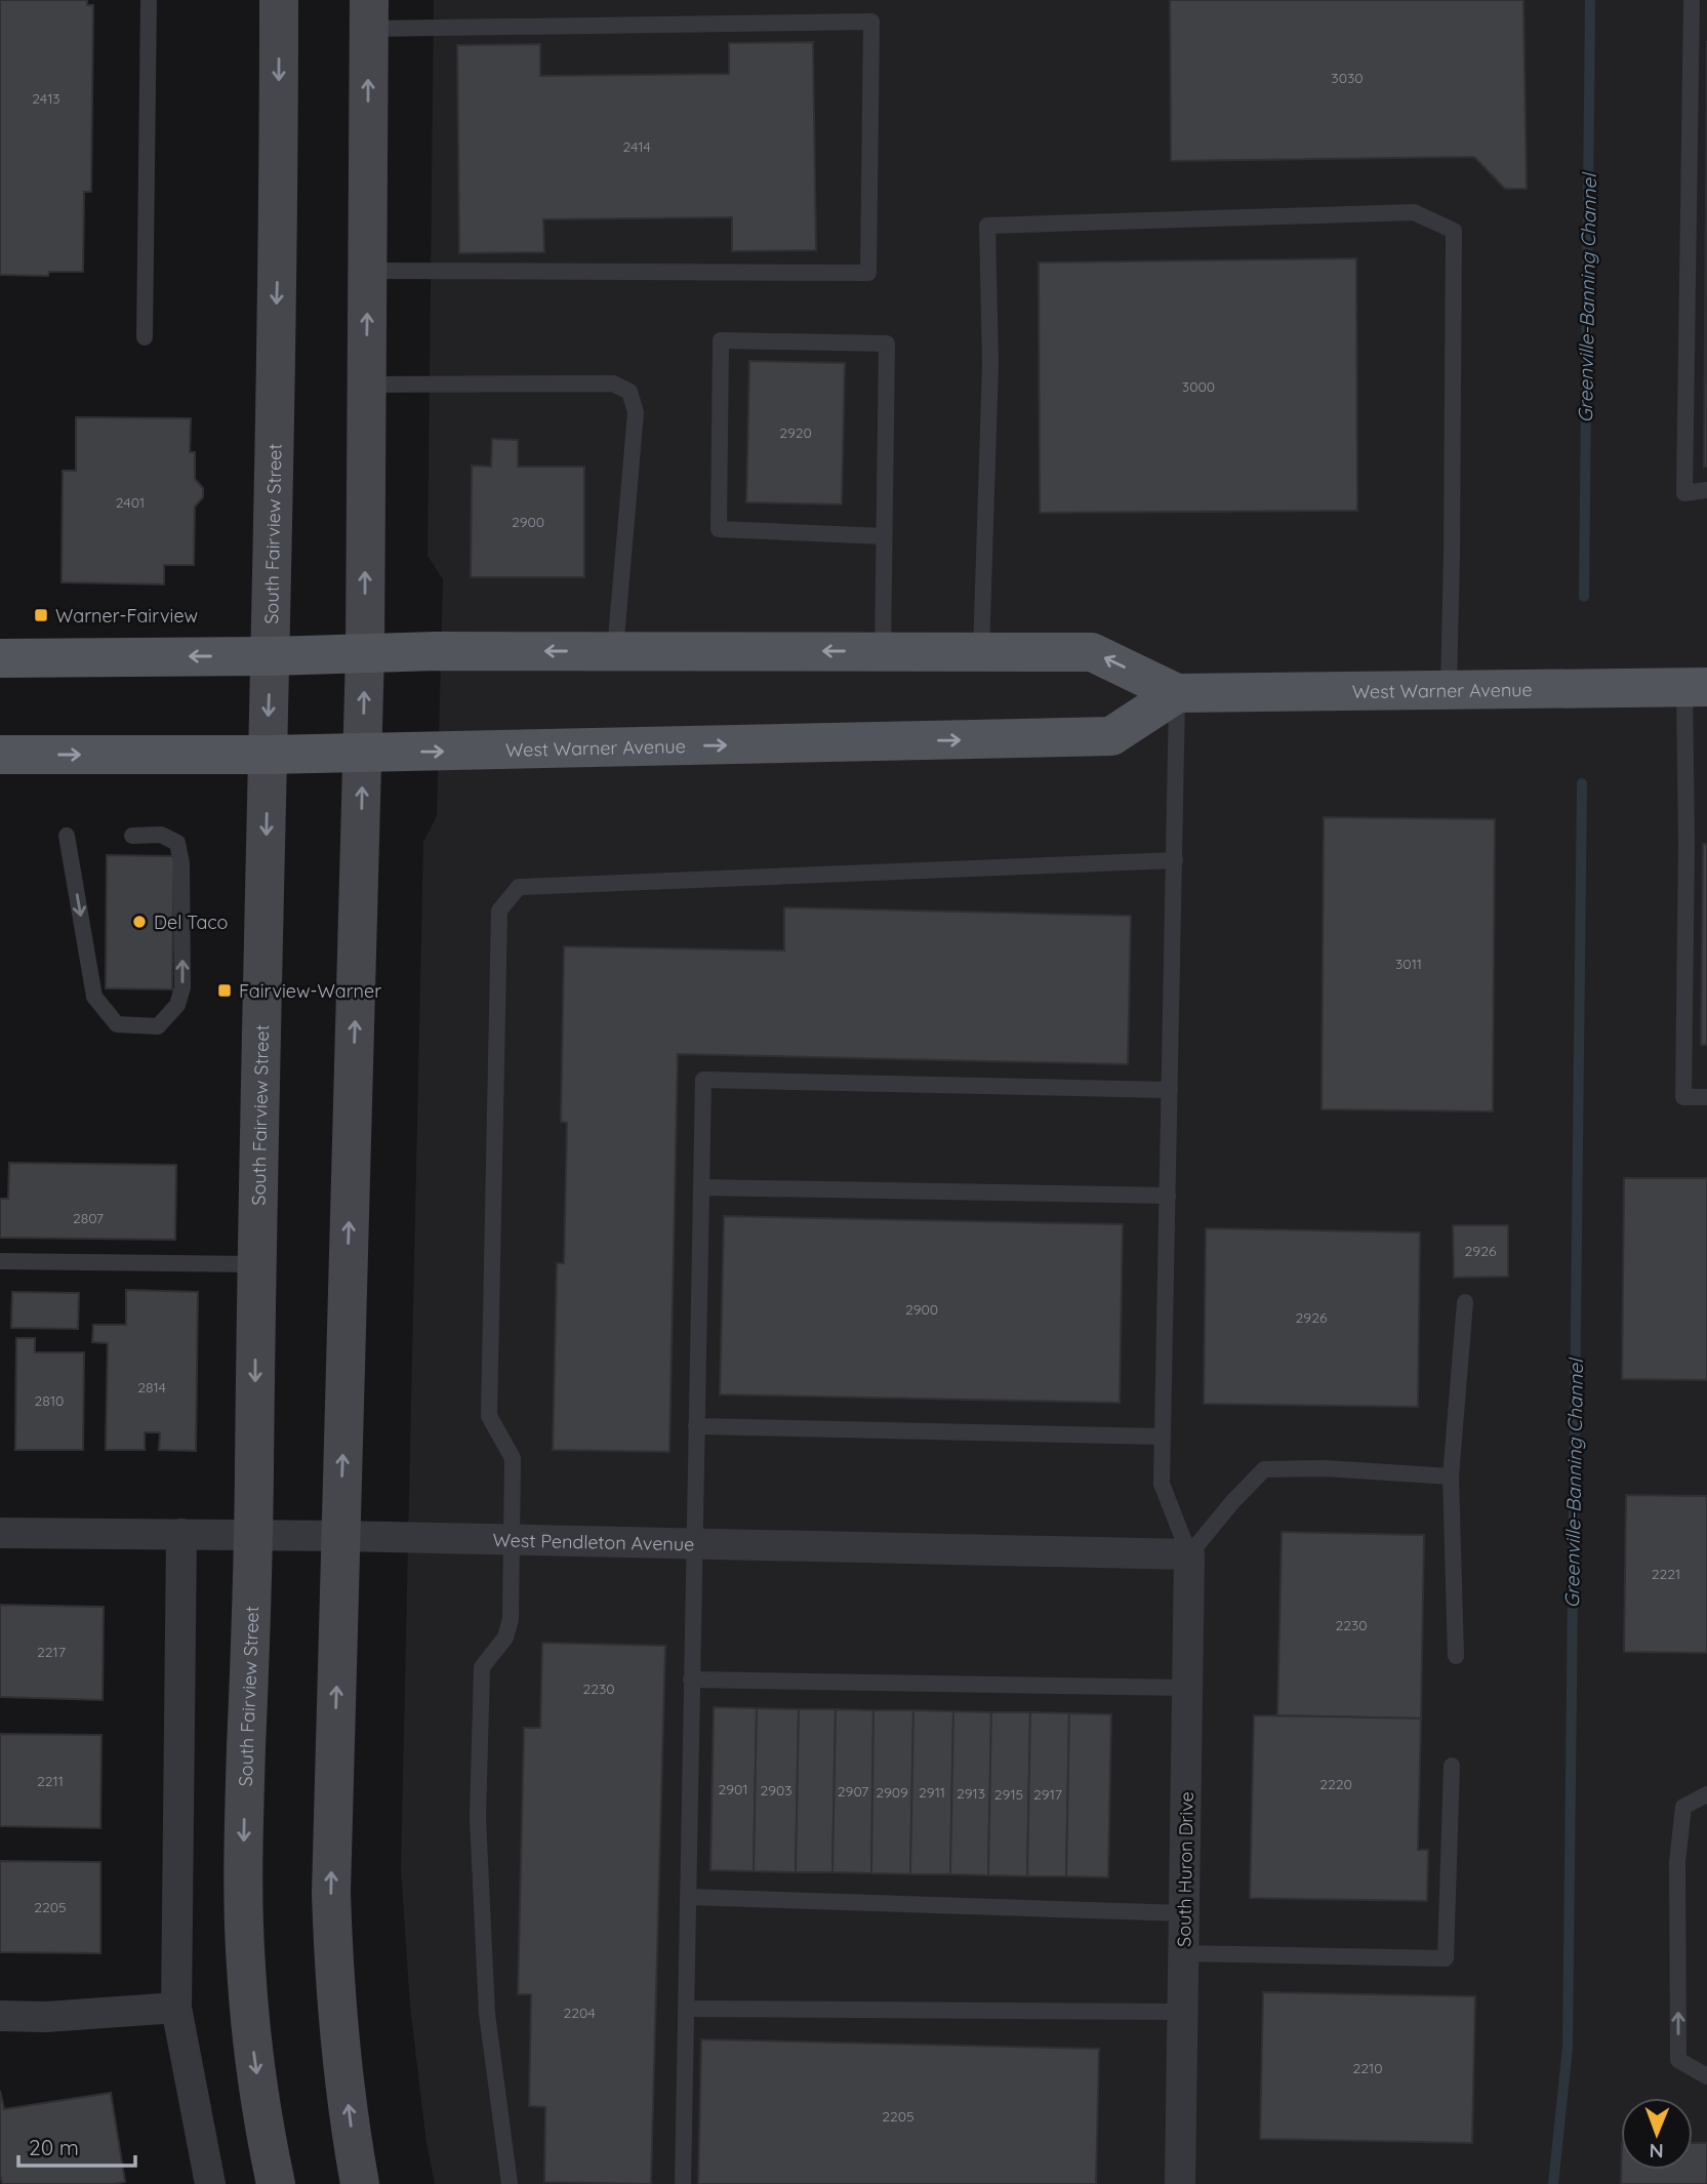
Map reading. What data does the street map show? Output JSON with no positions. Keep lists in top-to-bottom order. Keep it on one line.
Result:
{"streets":{"main road":["South Fairview Street","West Warner Avenue"],"street":["West Pendleton Avenue","South Huron Drive"]},"crossings":[["South Fairview Street","West Warner Avenue"],["South Fairview Street","West Pendleton Avenue"],["West Pendleton Avenue","South Huron Drive"]],"water":["Greenville-Banning Channel"],"places":{"transit":["Warner-Fairview","Fairview-Warner"],"other":["Del Taco"]},"house_numbers":["3030","2413","2414","3000","2920","2401","2900","3011","2807","2926","2900","2926","2814","2810","2221","2230","2217","2230","2211","2220","2901","2903","2907","2909","2911","2913","2915","2917","2205","2204","2210","2205"],"scale_bar":"20 m","north":"bottom"}
